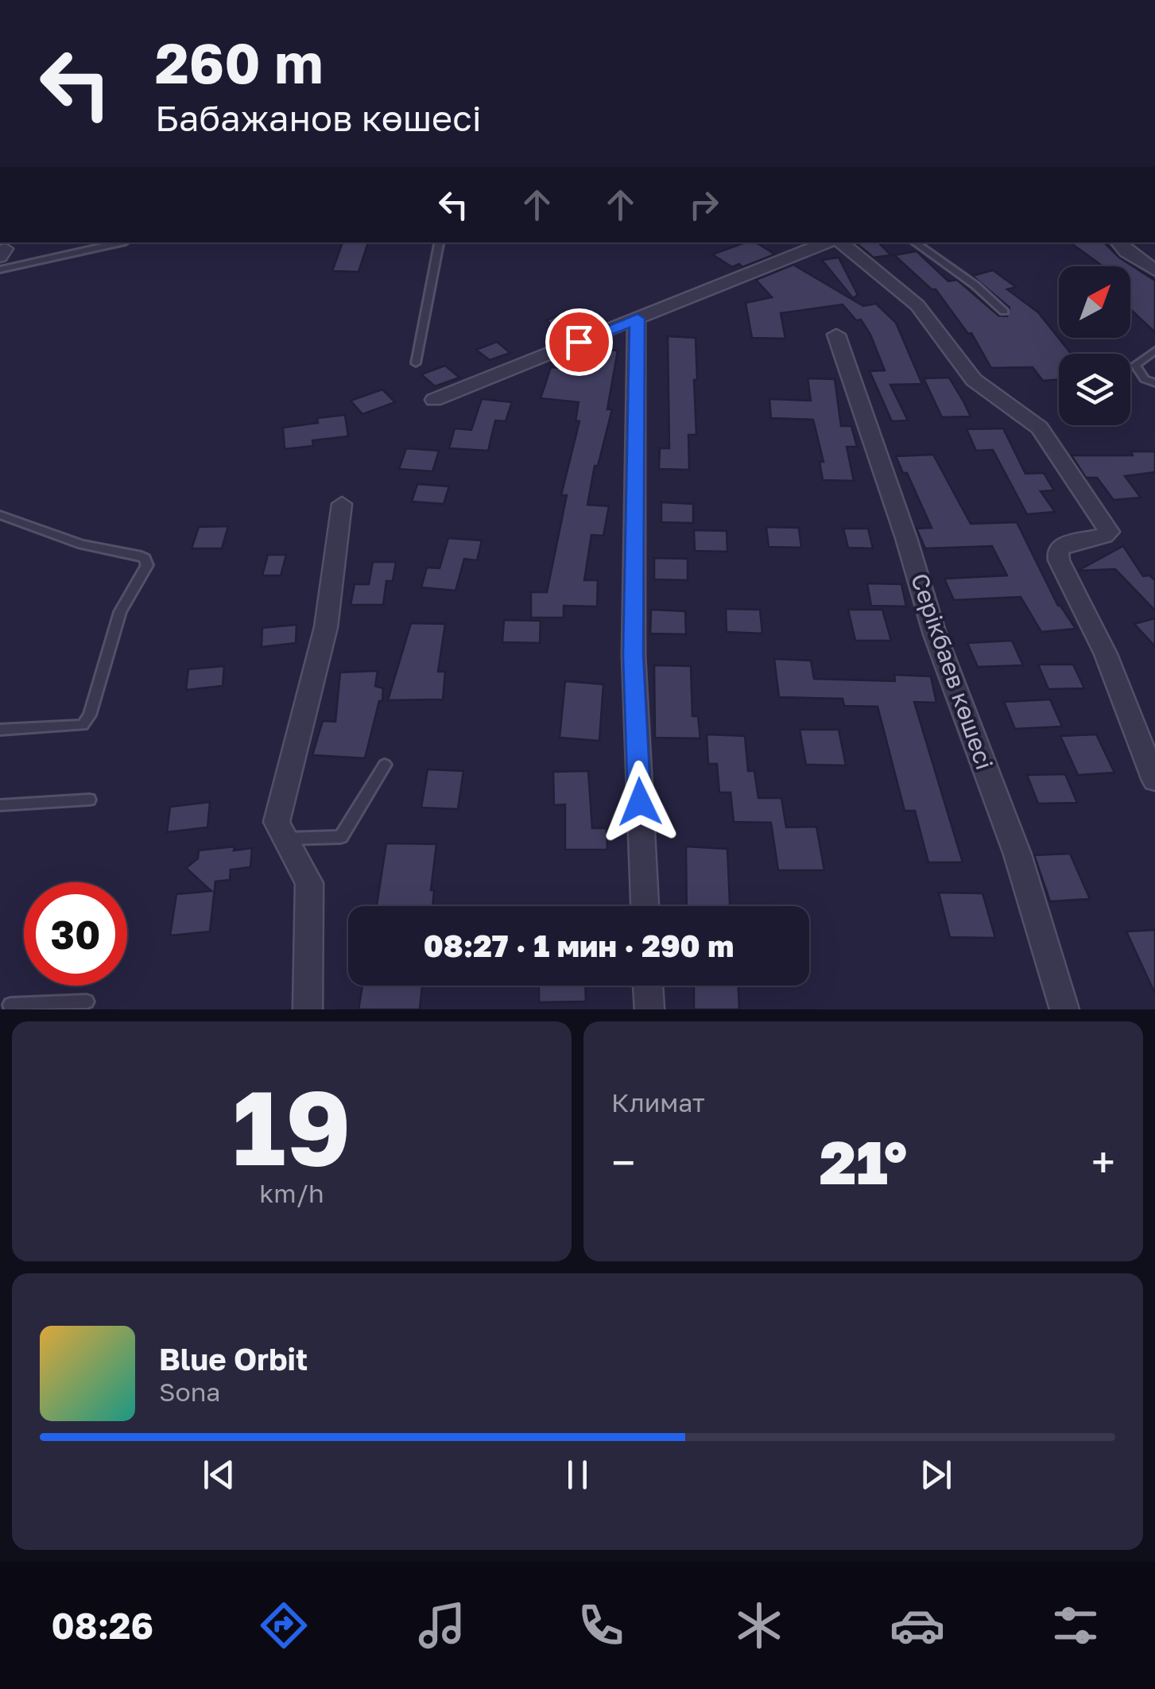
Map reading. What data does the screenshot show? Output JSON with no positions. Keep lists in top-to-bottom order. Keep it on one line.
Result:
{"streets":{"street":["Серікбаев көшесі"]},"north":"top right","page":{"turn":["260 m","Бабажанов көшесі"],"limit":"30","trip":"08:27 · 1 мин · 290 m","tile":[["19","km/h"],"Климат"],"heat":["−","21°","+"],"song":["Blue Orbit","Sona"],"tabs":"08:26"}}
